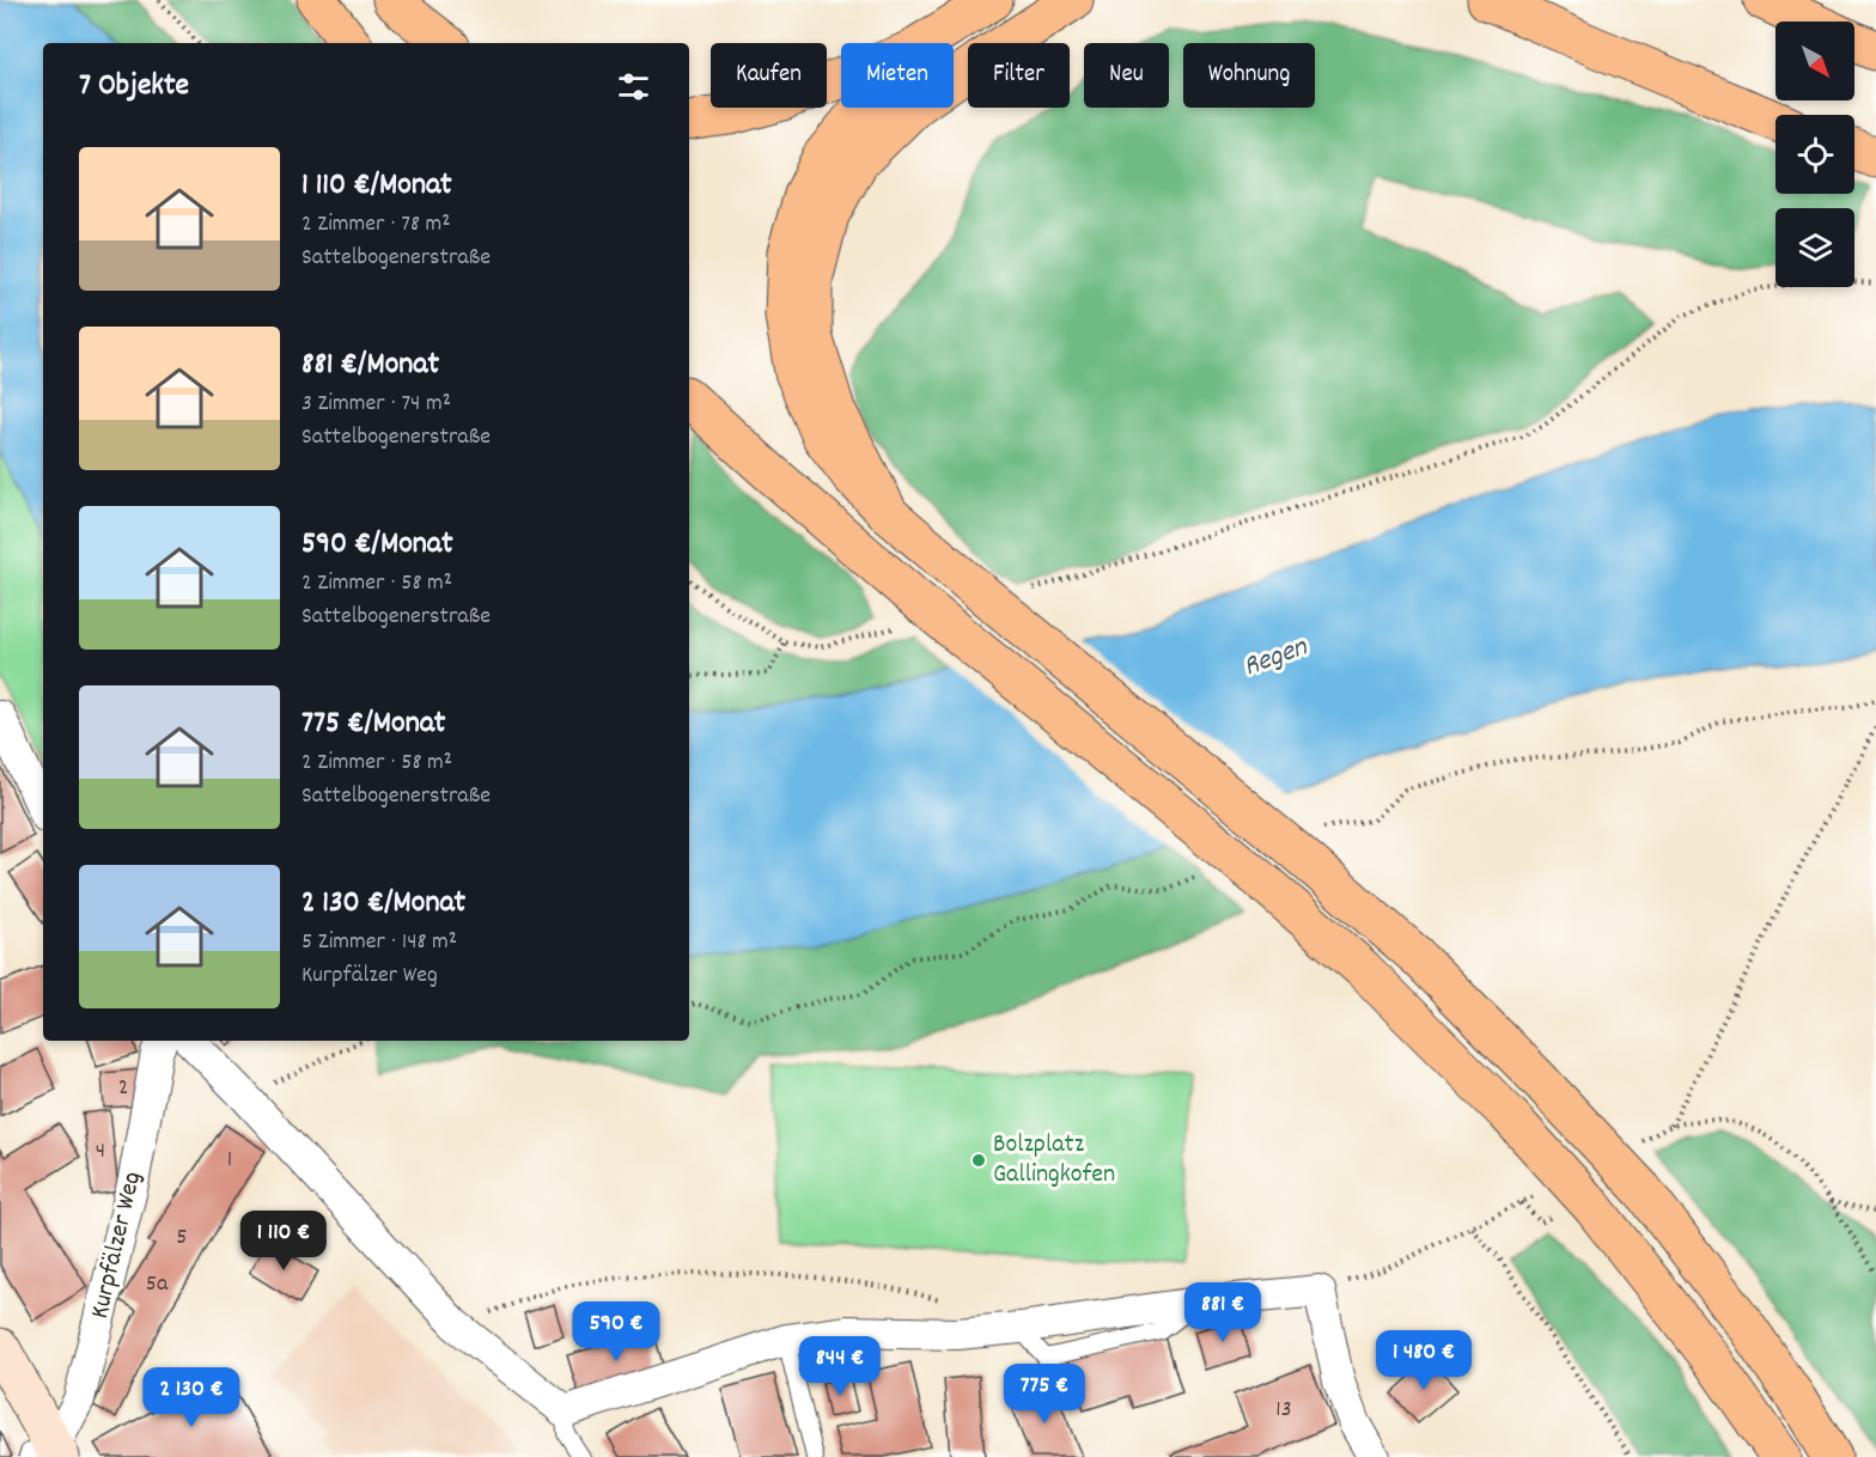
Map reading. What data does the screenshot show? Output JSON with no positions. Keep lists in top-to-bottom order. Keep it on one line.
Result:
{"streets":{"street":["Kurpfälzer Weg"]},"water":["Regen"],"places":["Bolzplatz Gallingkofen"],"house_numbers":["2","4","1","5","5a","13"],"north":"bottom right","page":{"chip":["Kaufen","Mieten","Filter","Neu","Wohnung"],"heading":"7 Objekte","list":[{"name":"1 110 €/Monat","note":"2 Zimmer · 78 m² · Sattelbogenerstraße"},{"name":"881 €/Monat","note":"3 Zimmer · 74 m² · Sattelbogenerstraße"},{"name":"590 €/Monat","note":"2 Zimmer · 58 m² · Sattelbogenerstraße"},{"name":"775 €/Monat","note":"2 Zimmer · 58 m² · Sattelbogenerstraße"},{"name":"2 130 €/Monat","note":"5 Zimmer · 148 m² · Kurpfälzer Weg"}],"price":["1 110 €","881 €","590 €","1 480 €","844 €","775 €","2 130 €"]}}
